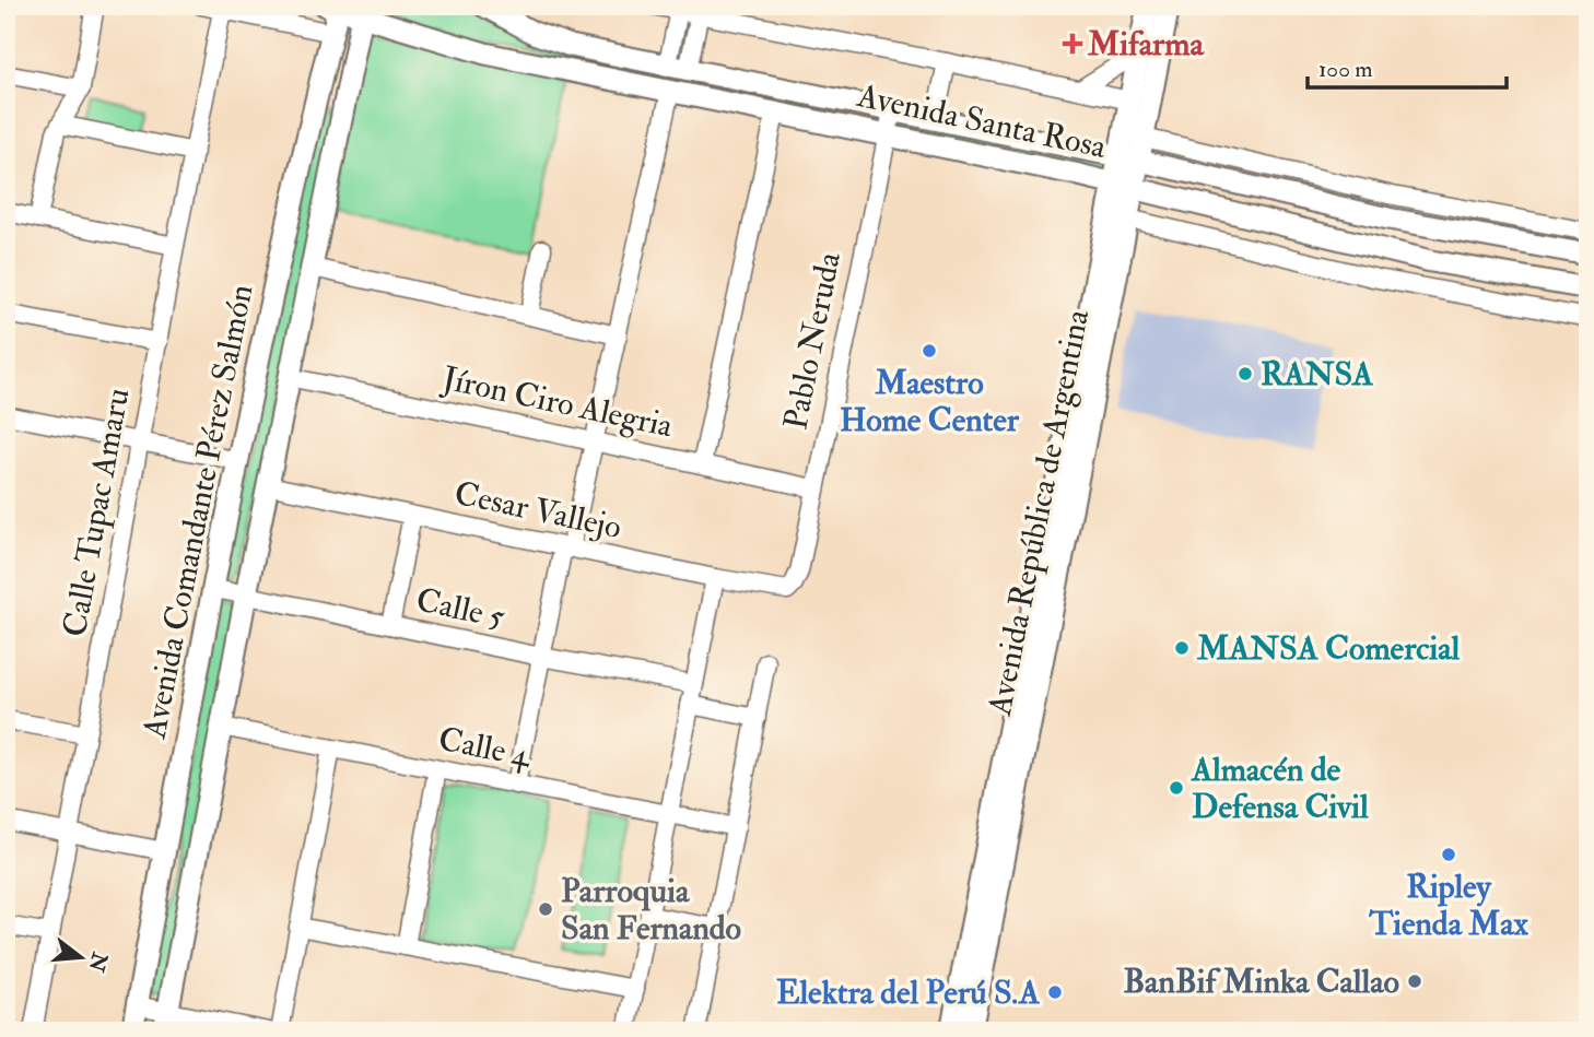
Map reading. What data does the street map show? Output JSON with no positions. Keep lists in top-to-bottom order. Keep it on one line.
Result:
{"streets":{"main road":["Avenida Santa Rosa","Avenida Comandante Pérez Salmón","Avenida República de Argentina"],"street":["Pablo Neruda","Jíron Ciro Alegria","Cesar Vallejo","Calle Tupac Amaru","Calle 5","Calle 4"]},"crossings":[["Avenida Santa Rosa","Pablo Neruda"],["Avenida Santa Rosa","Avenida Comandante Pérez Salmón"],["Avenida Santa Rosa","Avenida República de Argentina"],["Pablo Neruda","Jíron Ciro Alegria"],["Pablo Neruda","Cesar Vallejo"],["Jíron Ciro Alegria","Avenida Comandante Pérez Salmón"],["Cesar Vallejo","Avenida Comandante Pérez Salmón"],["Avenida Comandante Pérez Salmón","Calle 5"],["Avenida Comandante Pérez Salmón","Calle 4"]],"places":{"health":["Mifarma"],"other":["Maestro Home Center","RANSA","MANSA Comercial","Almacén de Defensa Civil","Ripley Tienda Max","Parroquia San Fernando","BanBif Minka Callao","Elektra del Perú S.A"]},"scale_bar":"100 m","north":"right"}
